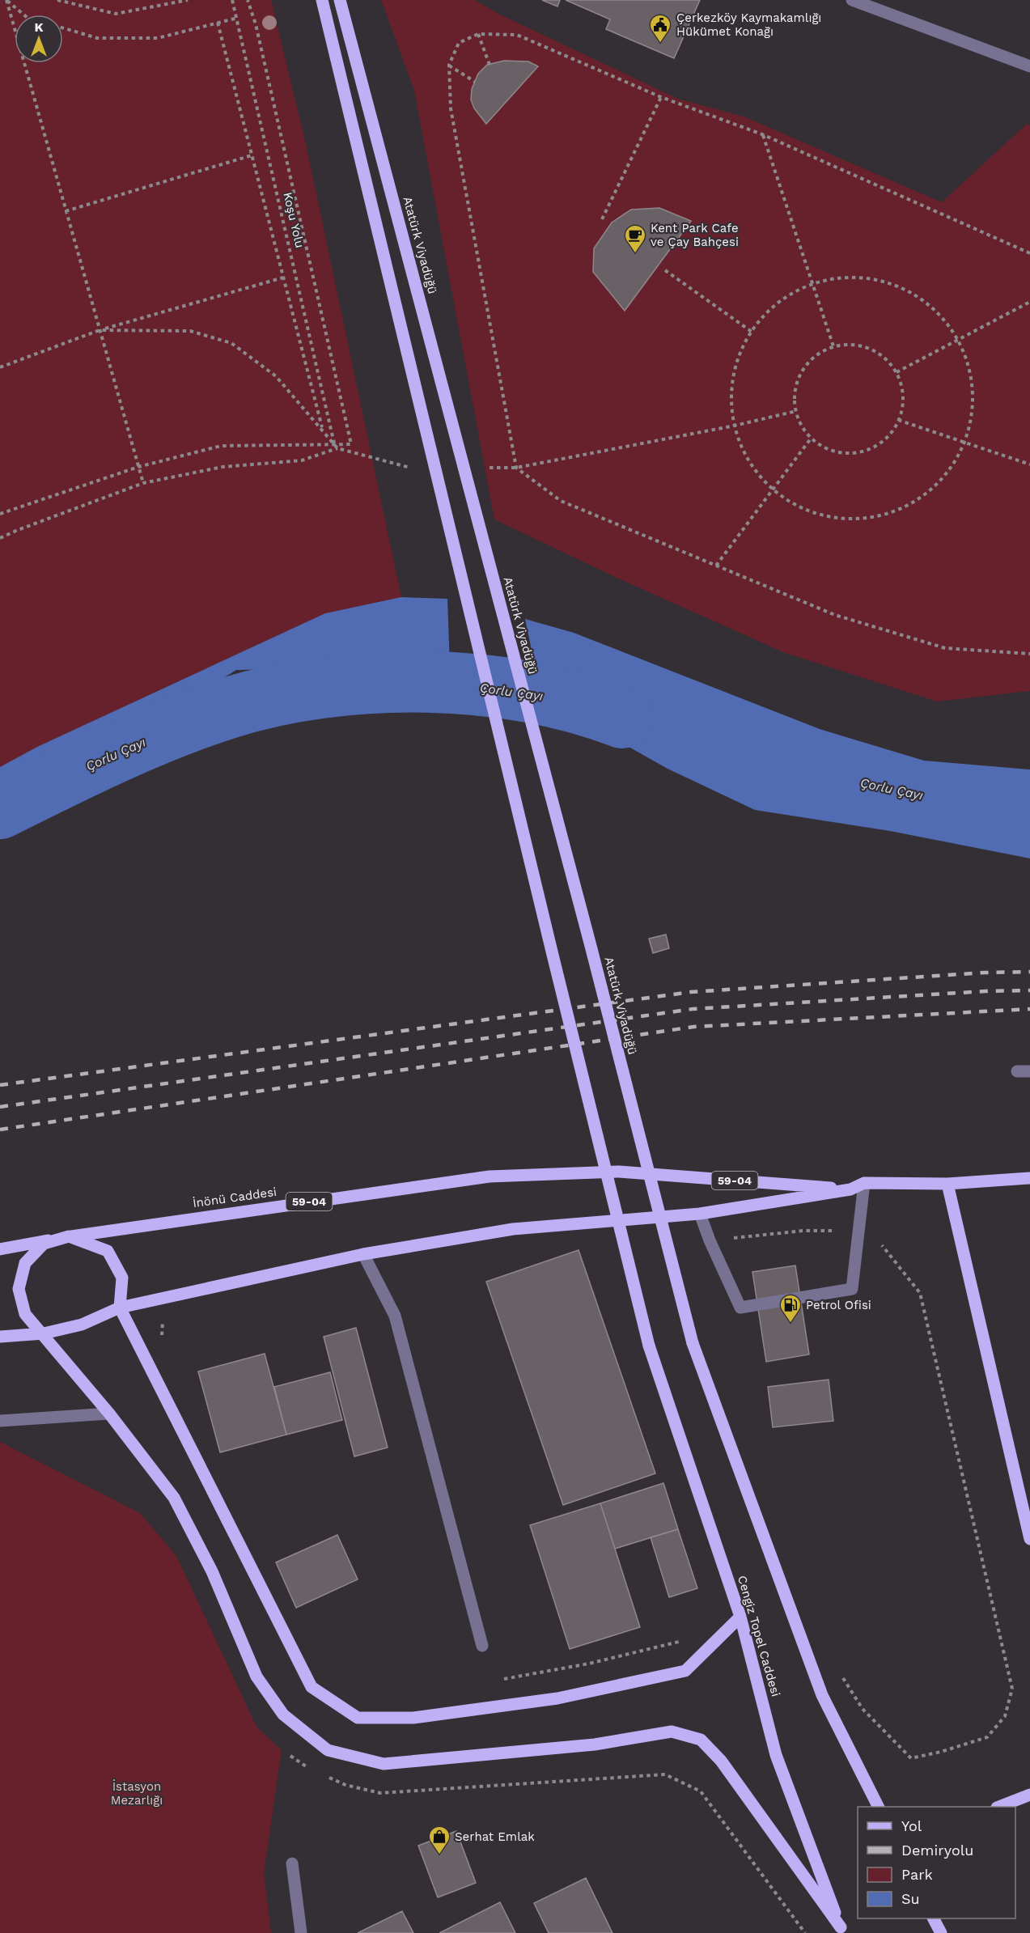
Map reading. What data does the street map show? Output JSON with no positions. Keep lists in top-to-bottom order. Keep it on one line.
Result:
{"streets":{"main road":["Atatürk Viyadüğü","59-04","İnönü Caddesi","Cengiz Topel Caddesi"],"path":["Koşu Yolu"]},"crossings":[["59-04","İnönü Caddesi"]],"water":["Çorlu Çayı"],"parks":["İstasyon Mezarlığı"],"places":{"public building":["Çerkezköy Kaymakamlığı Hükümet Konağı"],"cafe":["Kent Park Cafe ve Çay Bahçesi"],"fuel station":["Petrol Ofisi"],"shop":["Serhat Emlak"]},"legend":["Yol","Demiryolu","Park","Su"],"north":"top"}
